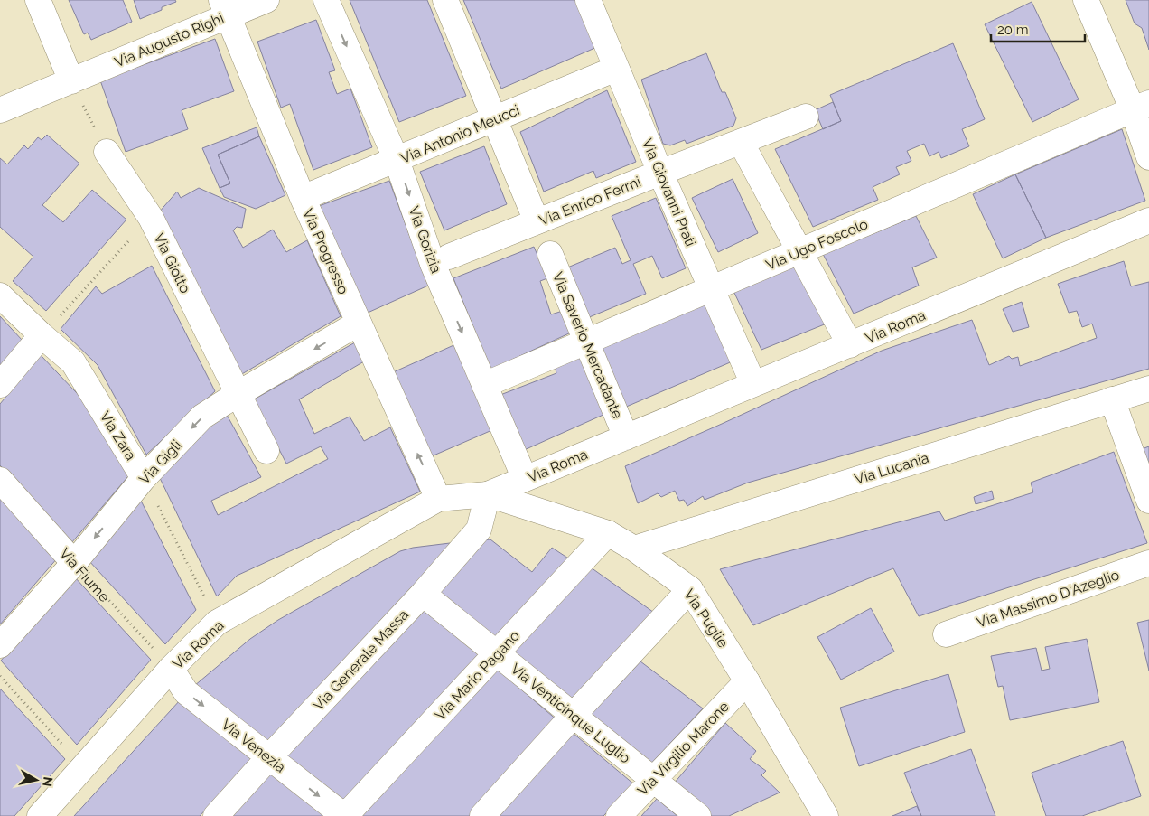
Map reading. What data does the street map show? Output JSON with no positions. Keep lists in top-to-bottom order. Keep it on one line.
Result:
{"streets":{"street":["Via Augusto Righi","Via Antonio Meucci","Via Giovanni Prati","Via Enrico Fermi","Via Gorizia","Via Ugo Foscolo","Via Progresso","Via Giotto","Via Roma","Via Saverio Mercadante","Via Zara","Via Gigli","Via Lucania","Via Fiume","Via Massimo D'Azeglio","Via Puglie","Via Generale Massa","Via Mario Pagano","Via Venticinque Luglio","Via Venezia","Via Virgilio Marone"]},"crossings":[["Via Augusto Righi","Via Progresso"],["Via Antonio Meucci","Via Giovanni Prati"],["Via Antonio Meucci","Via Gorizia"],["Via Antonio Meucci","Via Progresso"],["Via Giovanni Prati","Via Enrico Fermi"],["Via Giovanni Prati","Via Ugo Foscolo"],["Via Giovanni Prati","Via Roma"],["Via Gorizia","Via Ugo Foscolo"],["Via Gorizia","Via Roma"],["Via Ugo Foscolo","Via Saverio Mercadante"],["Via Progresso","Via Roma"],["Via Progresso","Via Gigli"],["Via Giotto","Via Gigli"],["Via Roma","Via Saverio Mercadante"],["Via Roma","Via Fiume"],["Via Roma","Via Puglie"],["Via Roma","Via Generale Massa"],["Via Roma","Via Venezia"],["Via Zara","Via Gigli"],["Via Gigli","Via Fiume"],["Via Lucania","Via Puglie"],["Via Fiume","Via Venezia"],["Via Puglie","Via Generale Massa"],["Via Puglie","Via Mario Pagano"],["Via Puglie","Via Virgilio Marone"],["Via Generale Massa","Via Venticinque Luglio"],["Via Generale Massa","Via Venezia"],["Via Mario Pagano","Via Venticinque Luglio"],["Via Mario Pagano","Via Venezia"],["Via Venticinque Luglio","Via Virgilio Marone"]],"one_way":["Via Progresso","Via Gigli","Via Venezia"],"scale_bar":"20 m","north":"right"}
